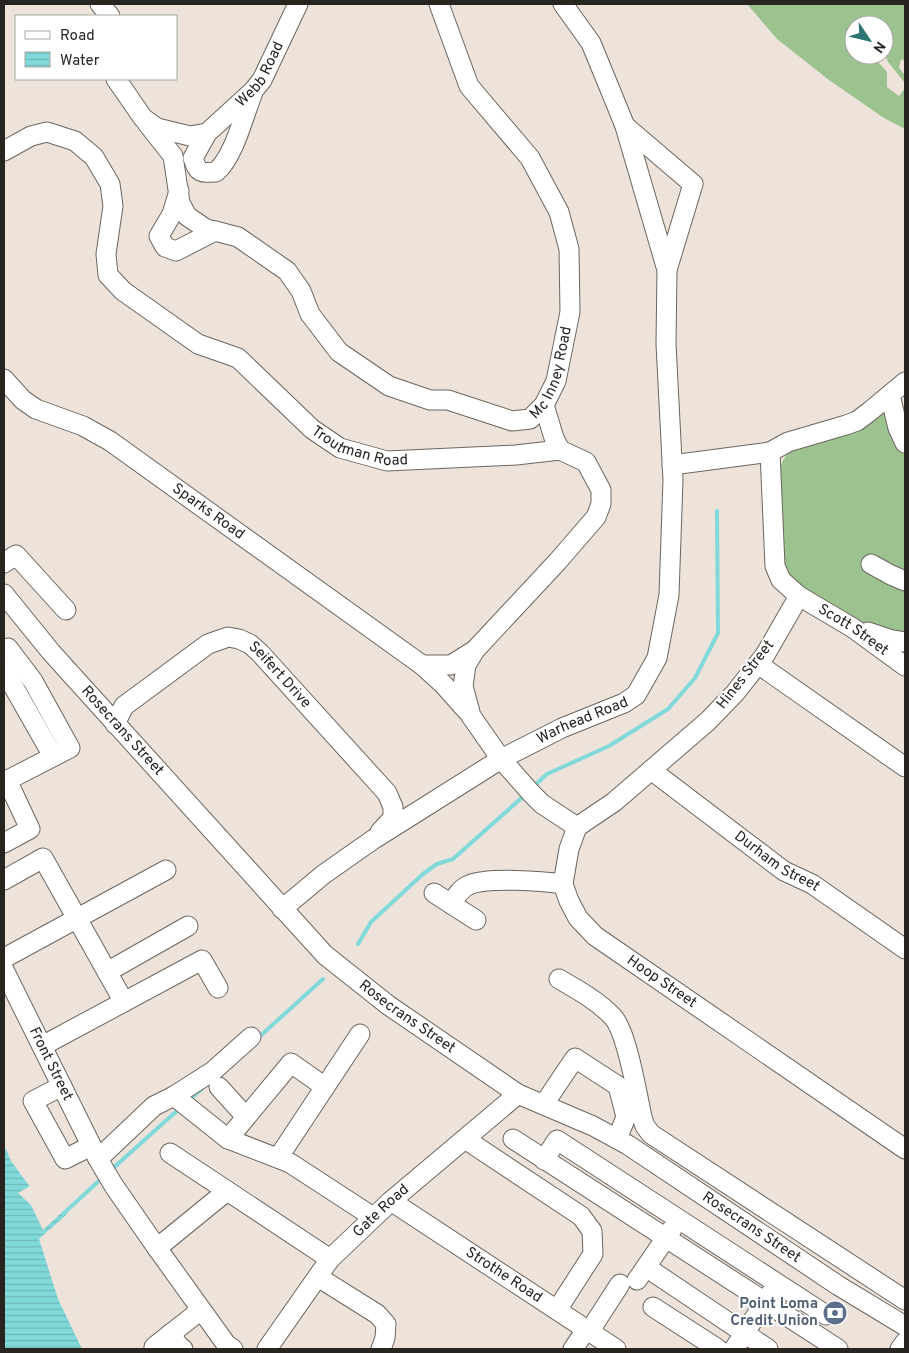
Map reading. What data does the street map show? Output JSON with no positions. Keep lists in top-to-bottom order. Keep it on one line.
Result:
{"streets":{"street":["Webb Road","Mc Inney Road","Troutman Road","Sparks Road","Scott Street","Hines Street","Seifert Drive","Warhead Road","Rosecrans Street","Durham Street","Hoop Street","Front Street","Gate Road","Strothe Road"]},"crossings":[["Scott Street","Hines Street"],["Hines Street","Durham Street"],["Seifert Drive","Warhead Road"],["Seifert Drive","Rosecrans Street"],["Warhead Road","Rosecrans Street"],["Rosecrans Street","Gate Road"],["Gate Road","Strothe Road"]],"places":{"bank":["Point Loma Credit Union"]},"legend":["Road","Water"],"north":"bottom right"}
